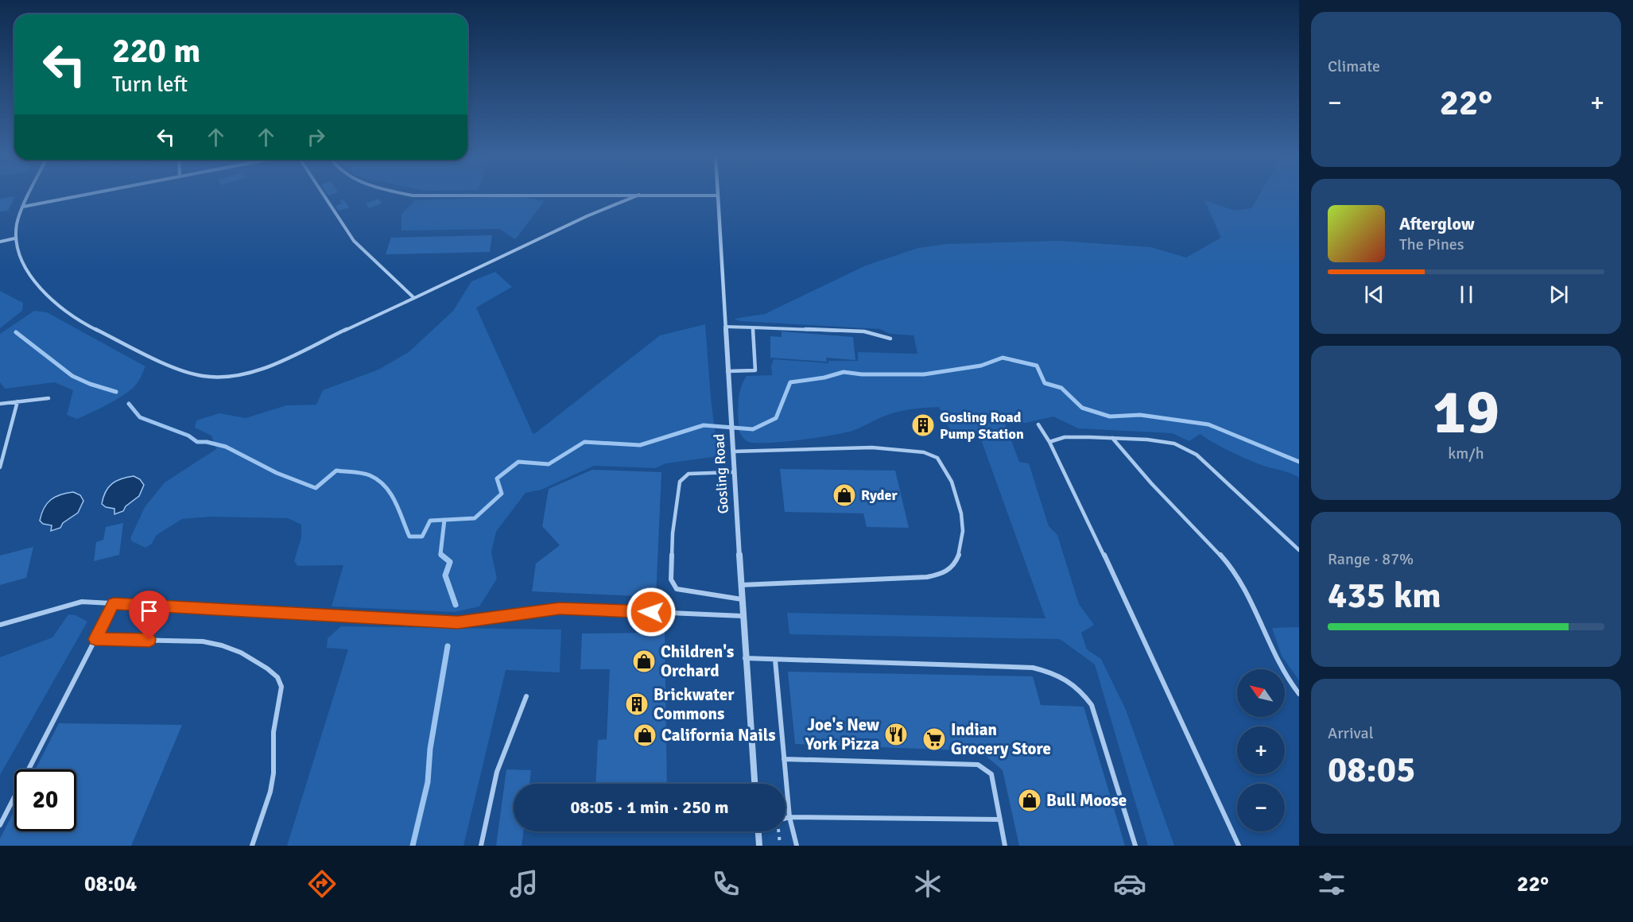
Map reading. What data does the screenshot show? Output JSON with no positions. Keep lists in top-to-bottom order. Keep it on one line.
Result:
{"streets":{"street":["Gosling Road"]},"places":{"building":["Gosling Road Pump Station","Brickwater Commons"],"shop":["Ryder","Children's Orchard","California Nails","Bull Moose"],"restaurant":["Joe's New York Pizza"],"supermarket":["Indian Grocery Store"]},"north":"top left","page":{"tile":["Climate",["19","km/h"],["Range · 87%","435 km"],["Arrival","08:05"]],"turn":["220 m","Turn left"],"heat":["−","22°","+"],"song":["Afterglow","The Pines"],"map_buttons":["+","−"],"limit":"20","trip":"08:05 · 1 min · 250 m","tabs":["08:04","22°"]}}
